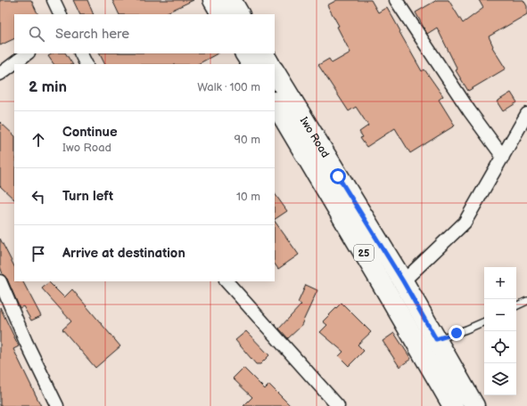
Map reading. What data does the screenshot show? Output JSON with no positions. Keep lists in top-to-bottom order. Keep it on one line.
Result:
{"streets":{"main road":["Iwo Road","25"]},"page":{"search":"Search here","heading":["2 min","Walk · 100 m"],"list":[["Continue","Iwo Road","90 m"],["Turn left","10 m"],"Arrive at destination"],"map_buttons":["+","−"]}}
